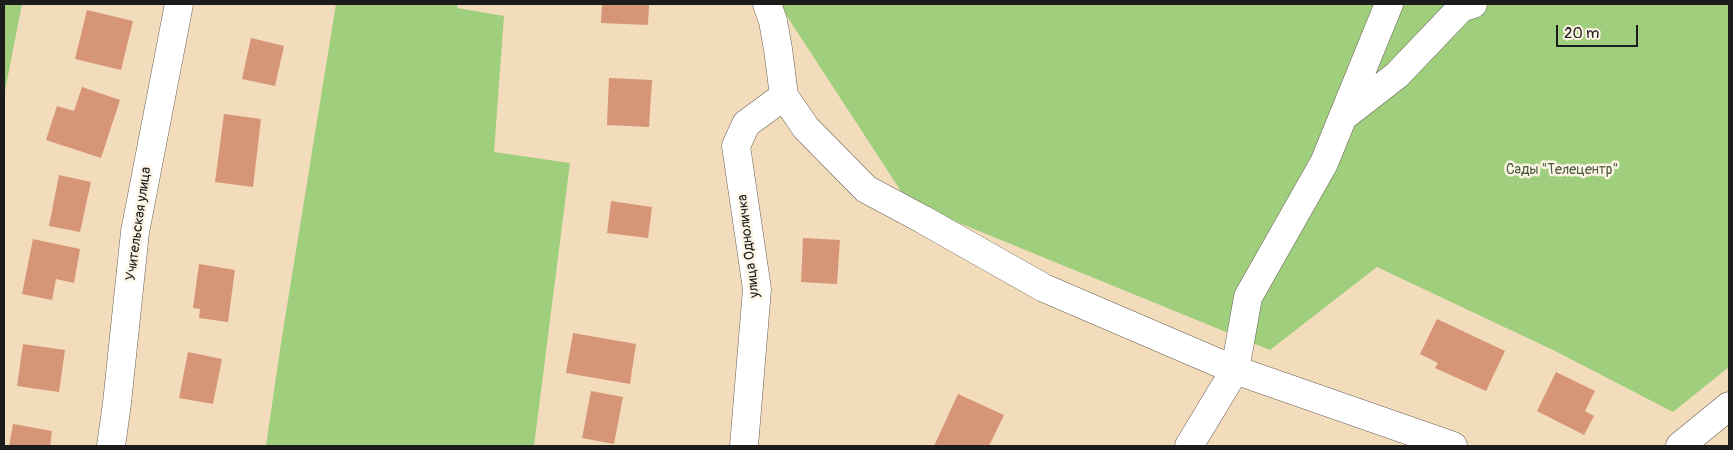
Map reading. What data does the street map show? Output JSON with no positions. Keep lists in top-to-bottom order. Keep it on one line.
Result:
{"streets":{"street":["Учительская улица","улица Одноличка"]},"parks":["Сады \"Телецентр\""],"scale_bar":"20 m"}
